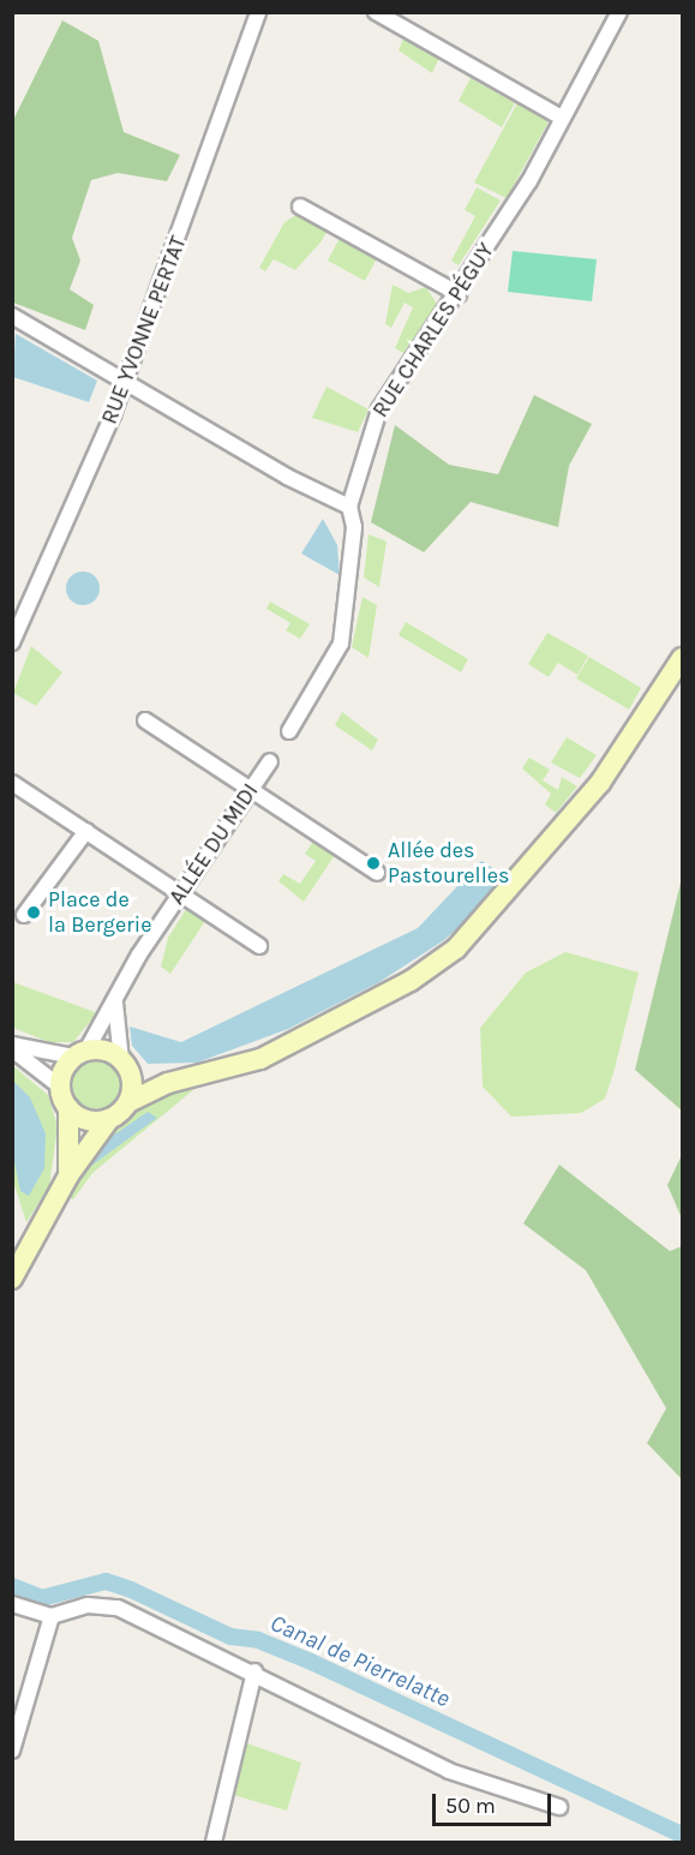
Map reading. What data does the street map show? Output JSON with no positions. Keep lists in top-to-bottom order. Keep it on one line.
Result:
{"streets":{"street":["RUE YVONNE PERTAT","RUE CHARLES PÉGUY","ALLÉE DU MIDI"]},"water":["Canal de Pierrelatte"],"places":["Allée des Pastourelles","Place de la Bergerie"],"scale_bar":"50 m"}
